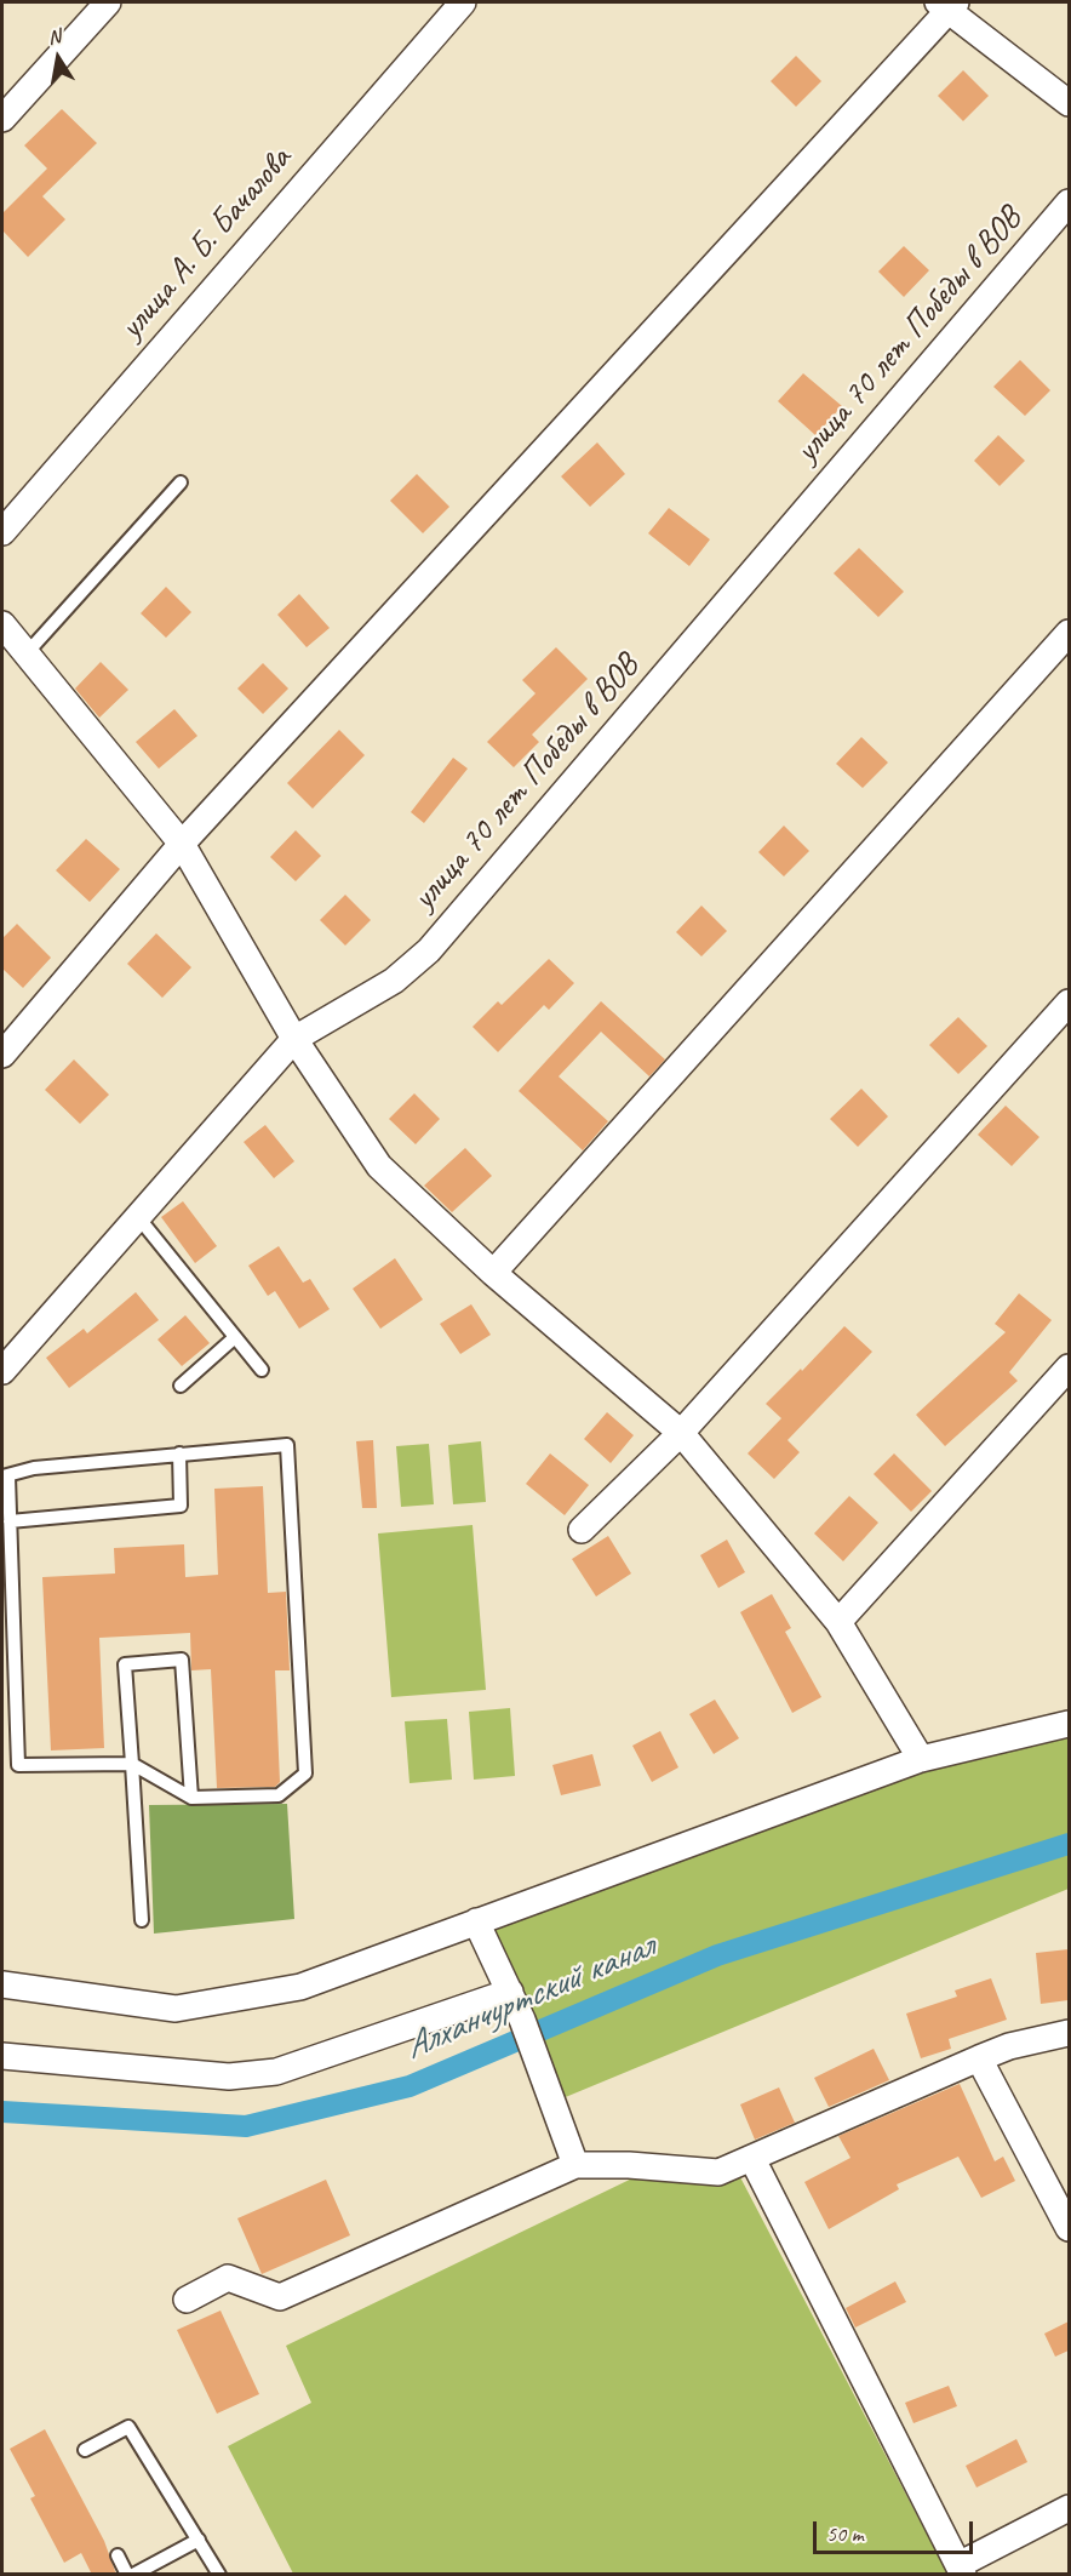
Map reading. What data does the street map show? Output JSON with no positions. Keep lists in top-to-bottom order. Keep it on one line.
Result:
{"streets":{"street":["улица А. Б. Бачалова","улица 70 лет Победы в ВОВ"]},"water":["Алханчуртский канал"],"scale_bar":"50 m","north":"top"}
